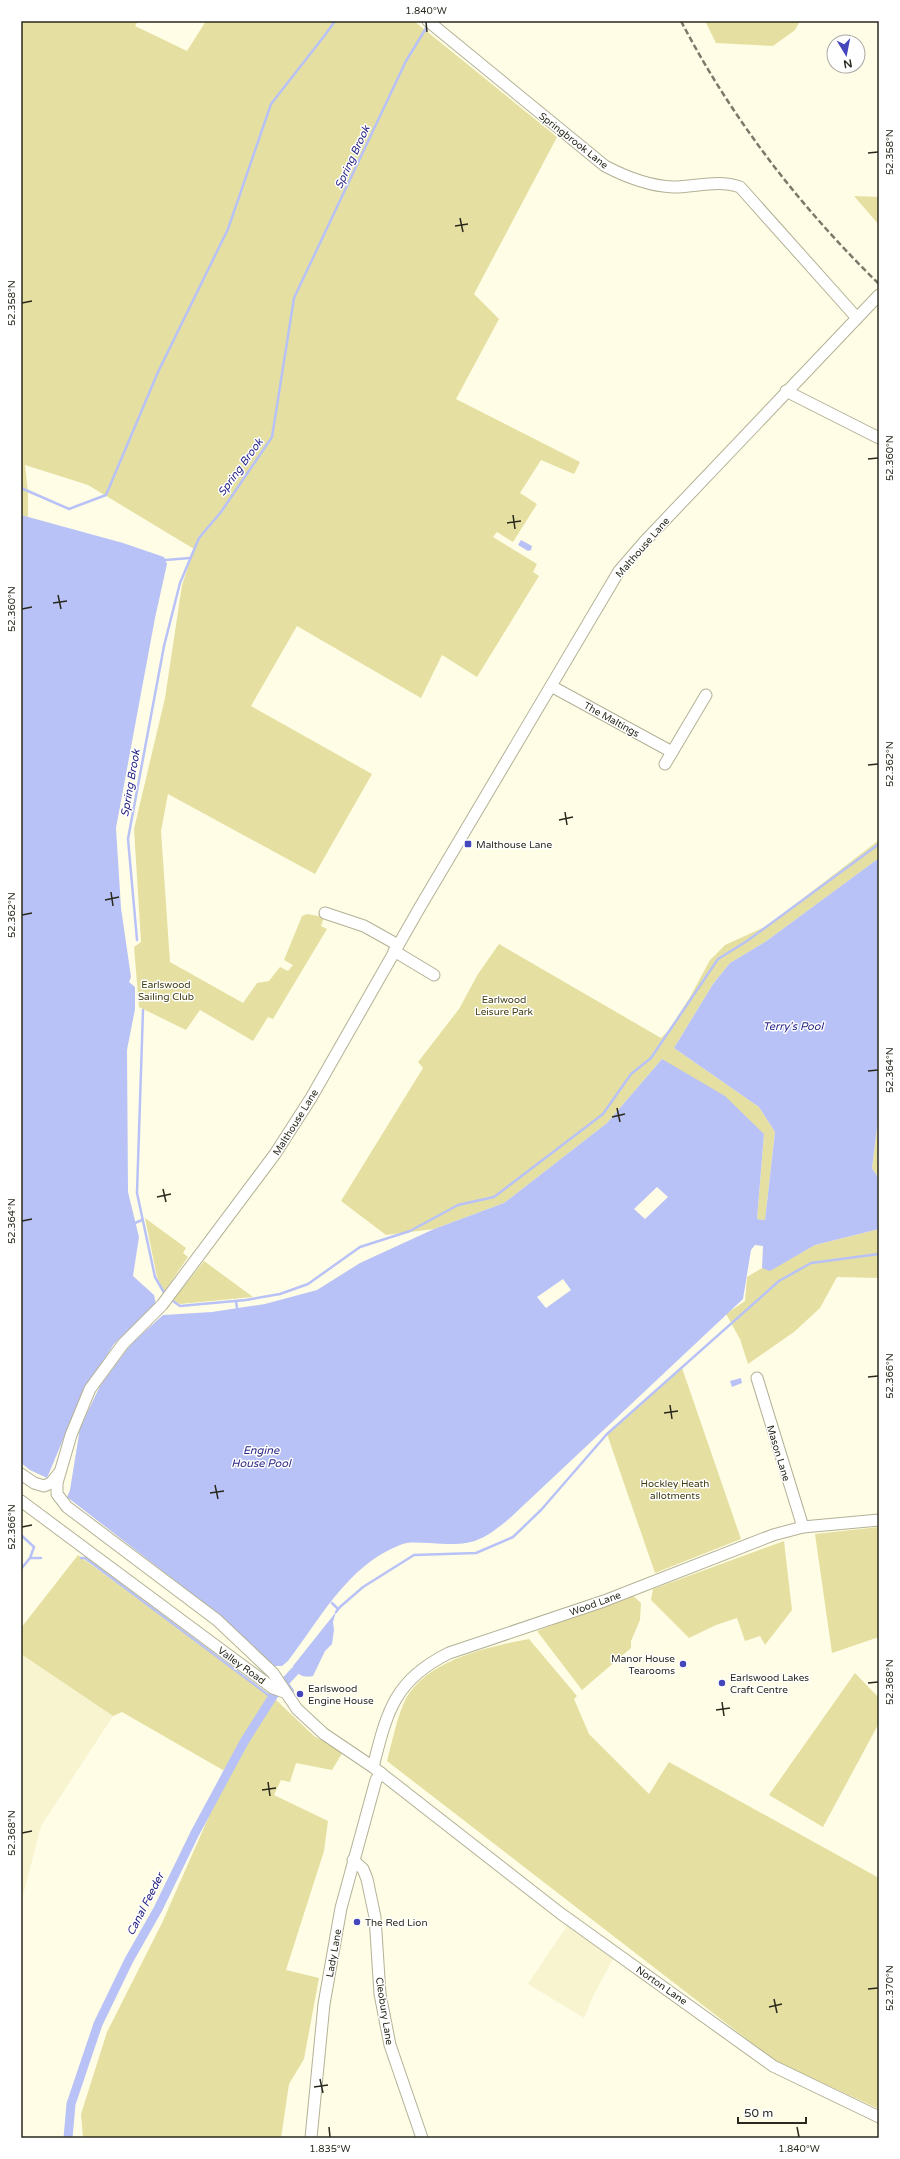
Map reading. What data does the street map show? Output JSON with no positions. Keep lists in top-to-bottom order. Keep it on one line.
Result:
{"streets":{"street":["Springbrook Lane","Malthouse Lane","The Maltings","Mason Lane","Wood Lane","Valley Road","Lady Lane","Norton Lane","Cleobury Lane"]},"crossings":[["Springbrook Lane","Malthouse Lane"],["Malthouse Lane","The Maltings"],["Mason Lane","Wood Lane"],["Wood Lane","Valley Road"],["Wood Lane","Lady Lane"],["Valley Road","Lady Lane"],["Valley Road","Norton Lane"],["Lady Lane","Cleobury Lane"]],"water":["Spring Brook","Terry's Pool","Engine House Pool","Canal Feeder"],"parks":["Earlswood Sailing Club","Earlwood Leisure Park","Hockley Heath allotments"],"places":{"transit":["Malthouse Lane"],"other":["Manor House Tearooms","Earlswood Lakes Craft Centre","Earlswood Engine House","The Red Lion"]},"scale_bar":"50 m","north":"bottom","coordinates":["1.840°W","52.358°N","52.360°N","52.362°N","52.364°N","52.366°N","52.368°N","52.370°N","1.835°W"]}
